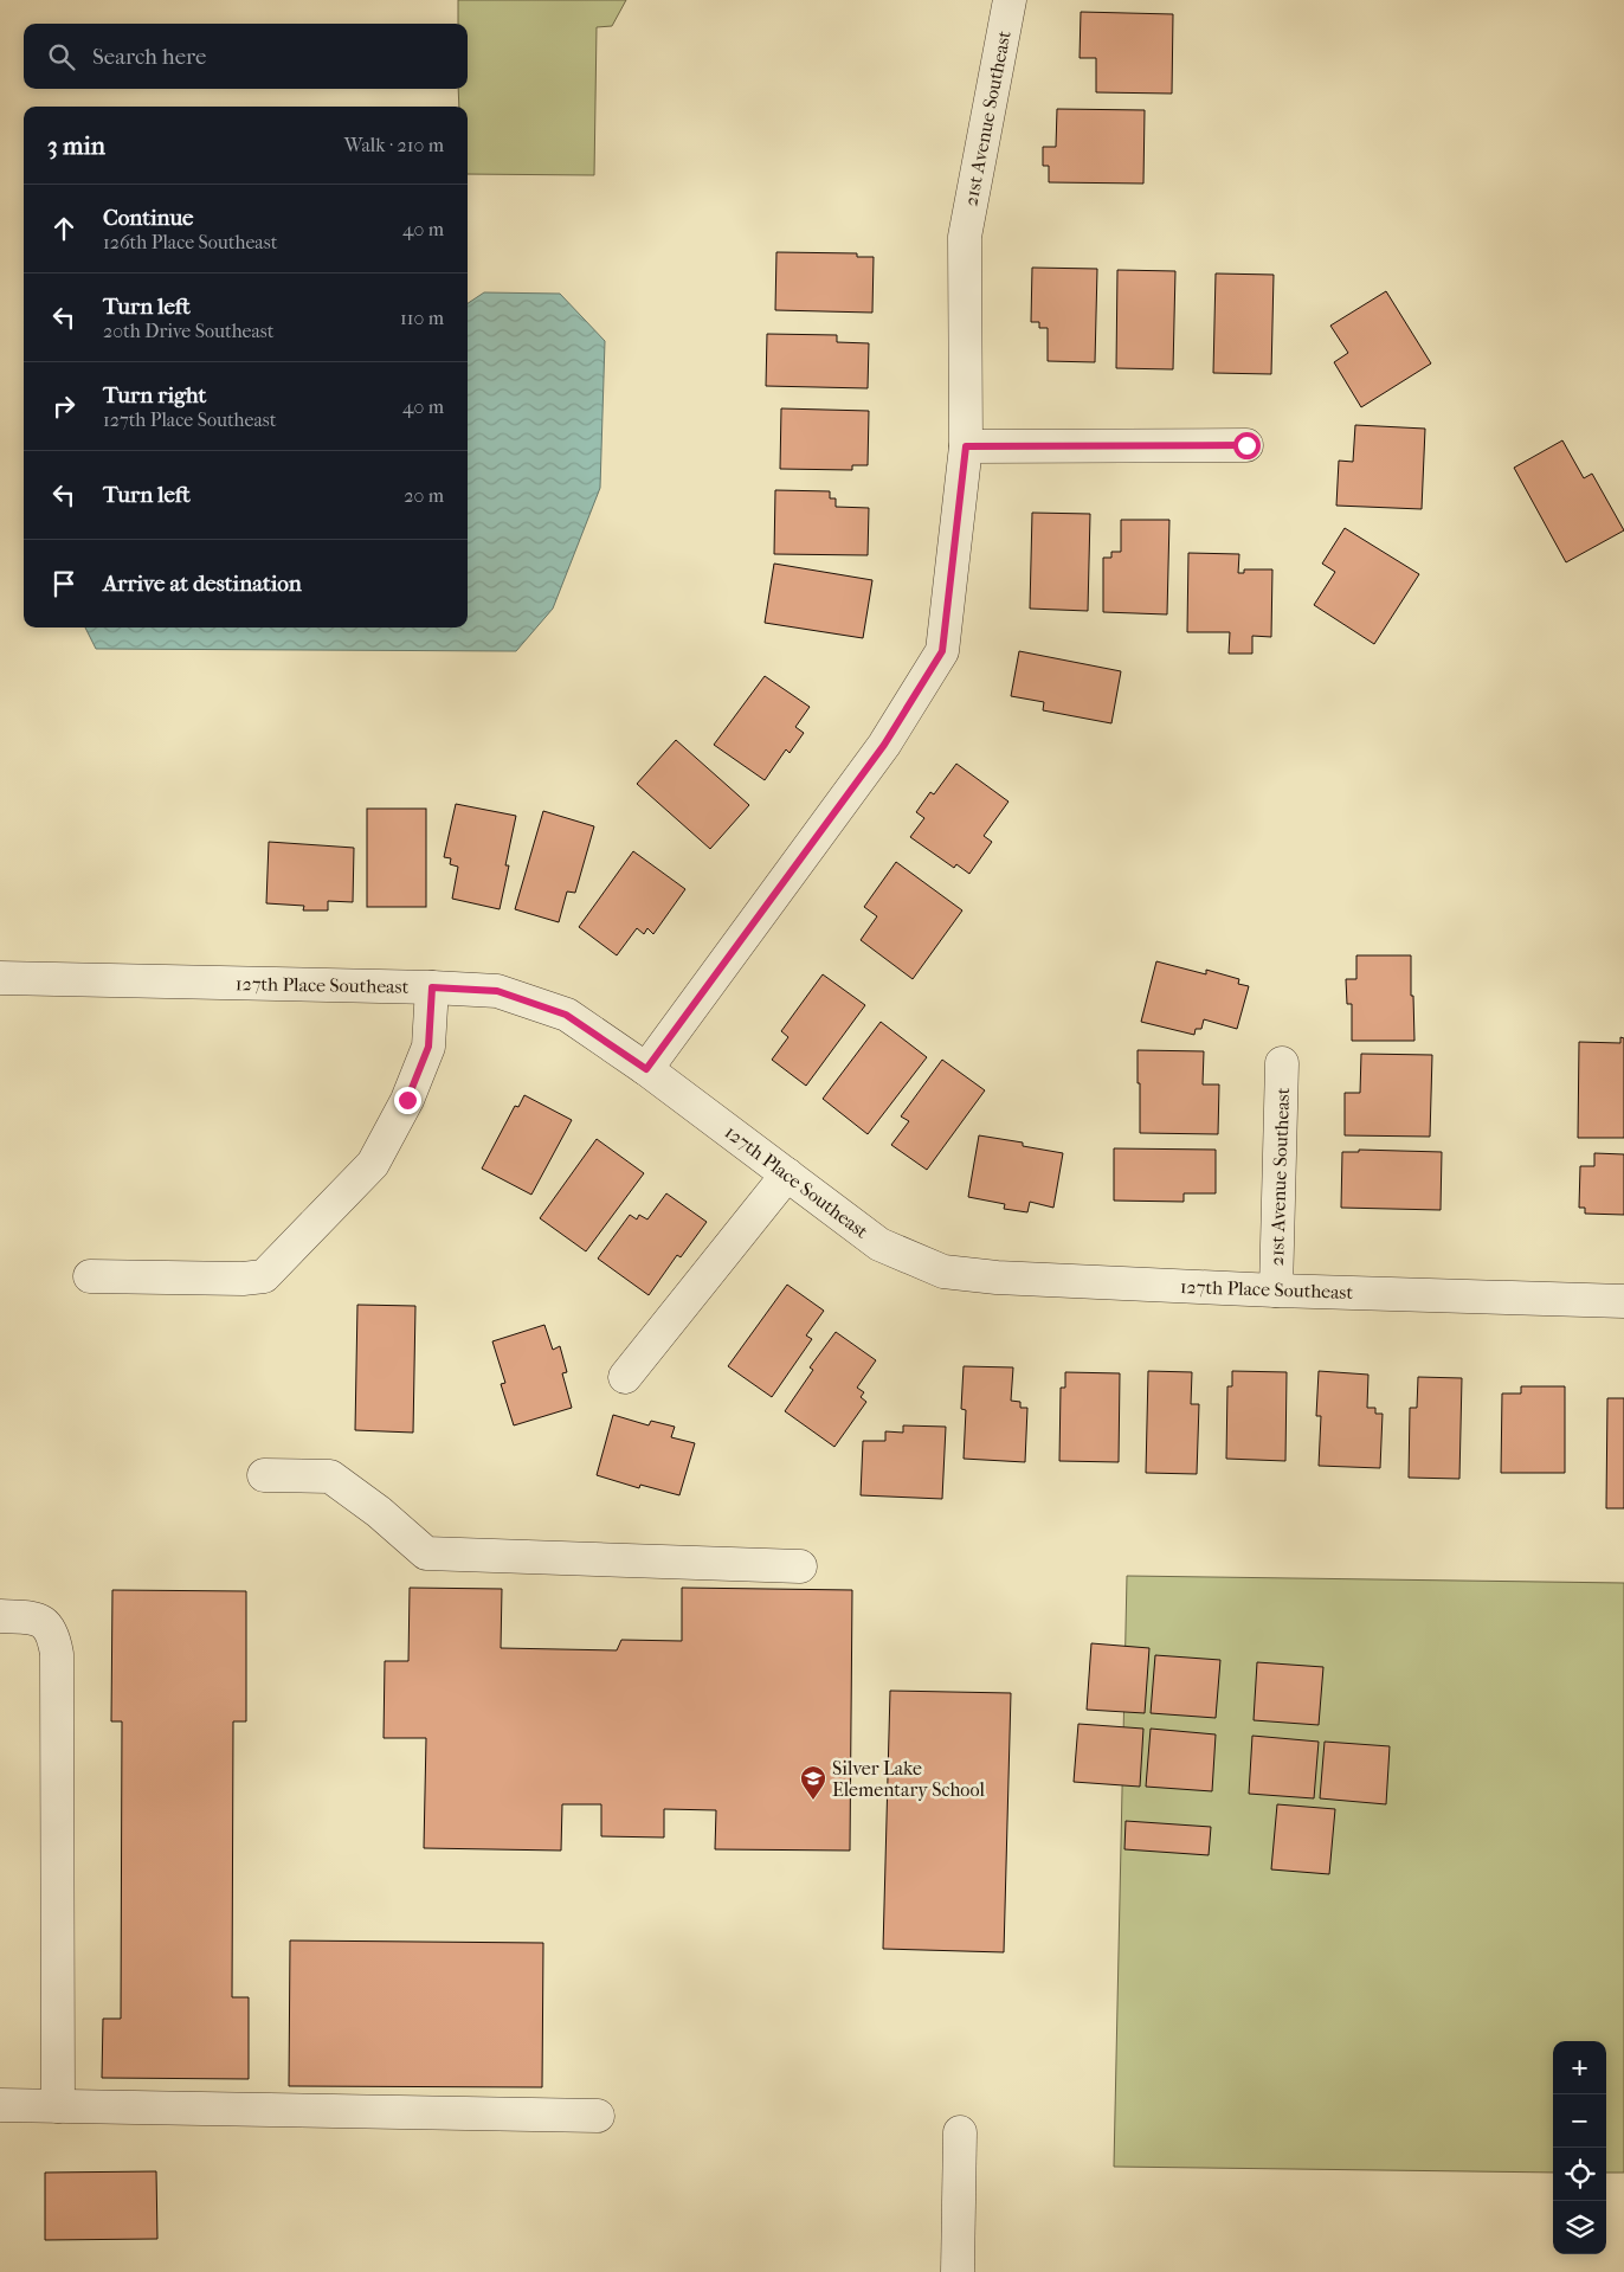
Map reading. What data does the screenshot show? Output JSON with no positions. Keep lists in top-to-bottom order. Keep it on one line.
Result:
{"streets":{"street":["21st Avenue Southeast","127th Place Southeast"]},"crossings":[["21st Avenue Southeast","127th Place Southeast"]],"places":{"school or university":["Silver Lake Elementary School"]},"page":{"search":"Search here","heading":["3 min","Walk · 210 m"],"list":[["Continue","126th Place Southeast","40 m"],["Turn left","20th Drive Southeast","110 m"],["Turn right","127th Place Southeast","40 m"],["Turn left","20 m"],"Arrive at destination"],"map_buttons":["+","−"]}}
